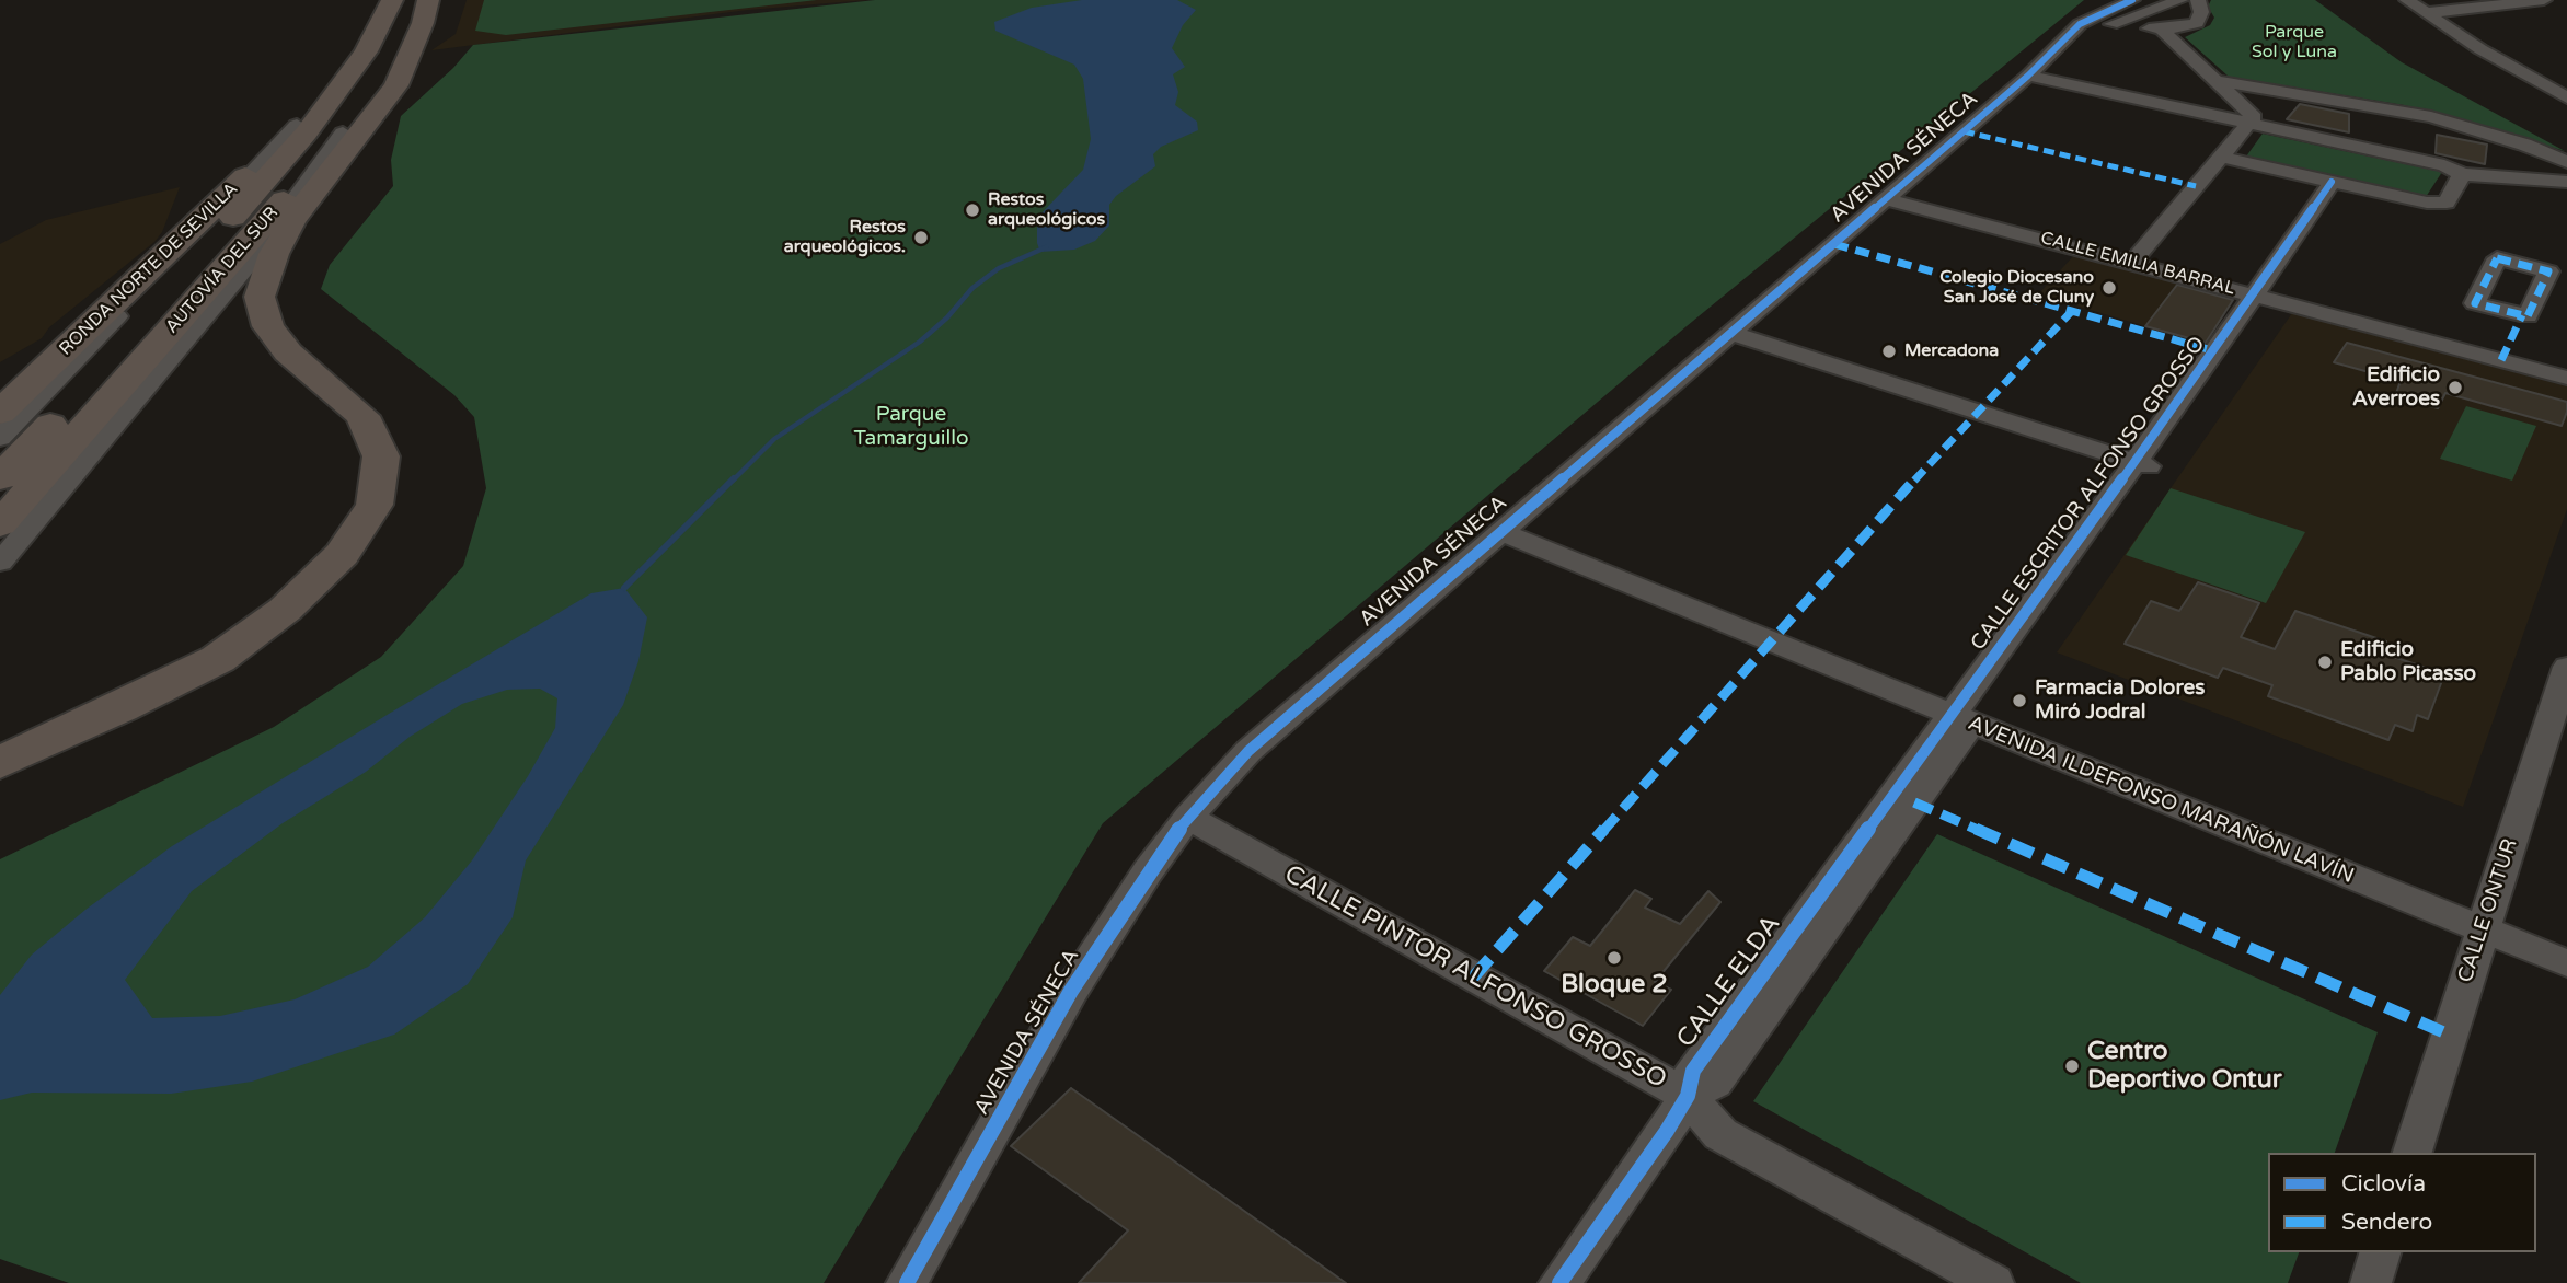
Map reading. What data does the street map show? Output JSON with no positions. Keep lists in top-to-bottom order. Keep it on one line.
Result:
{"streets":{"highway":["RONDA NORTE DE SEVILLA","AUTOVÍA DEL SUR"],"street":["AVENIDA SÉNECA","CALLE EMILIA BARRAL","CALLE ESCRITOR ALFONSO GROSSO","AVENIDA ILDEFONSO MARAÑÓN LAVÍN","CALLE ONTUR","CALLE PINTOR ALFONSO GROSSO","CALLE ELDA"]},"crossings":[["AVENIDA SÉNECA","CALLE EMILIA BARRAL"],["AVENIDA SÉNECA","AVENIDA ILDEFONSO MARAÑÓN LAVÍN"],["AVENIDA SÉNECA","CALLE PINTOR ALFONSO GROSSO"],["CALLE EMILIA BARRAL","CALLE ESCRITOR ALFONSO GROSSO"],["RONDA NORTE DE SEVILLA","AUTOVÍA DEL SUR"],["CALLE ESCRITOR ALFONSO GROSSO","AVENIDA ILDEFONSO MARAÑÓN LAVÍN"],["CALLE ESCRITOR ALFONSO GROSSO","CALLE ELDA"],["AVENIDA ILDEFONSO MARAÑÓN LAVÍN","CALLE ONTUR"],["AVENIDA ILDEFONSO MARAÑÓN LAVÍN","CALLE ELDA"],["CALLE PINTOR ALFONSO GROSSO","CALLE ELDA"]],"parks":["Parque Sol y Luna","Parque Tamarguillo"],"places":["Restos arqueológicos","Restos arqueológicos.","Colegio Diocesano San José de Cluny","Mercadona","Edificio Averroes","Edificio Pablo Picasso","Farmacia Dolores Miró Jodral","Bloque 2","Centro Deportivo Ontur"],"legend":["Ciclovía","Sendero"]}
